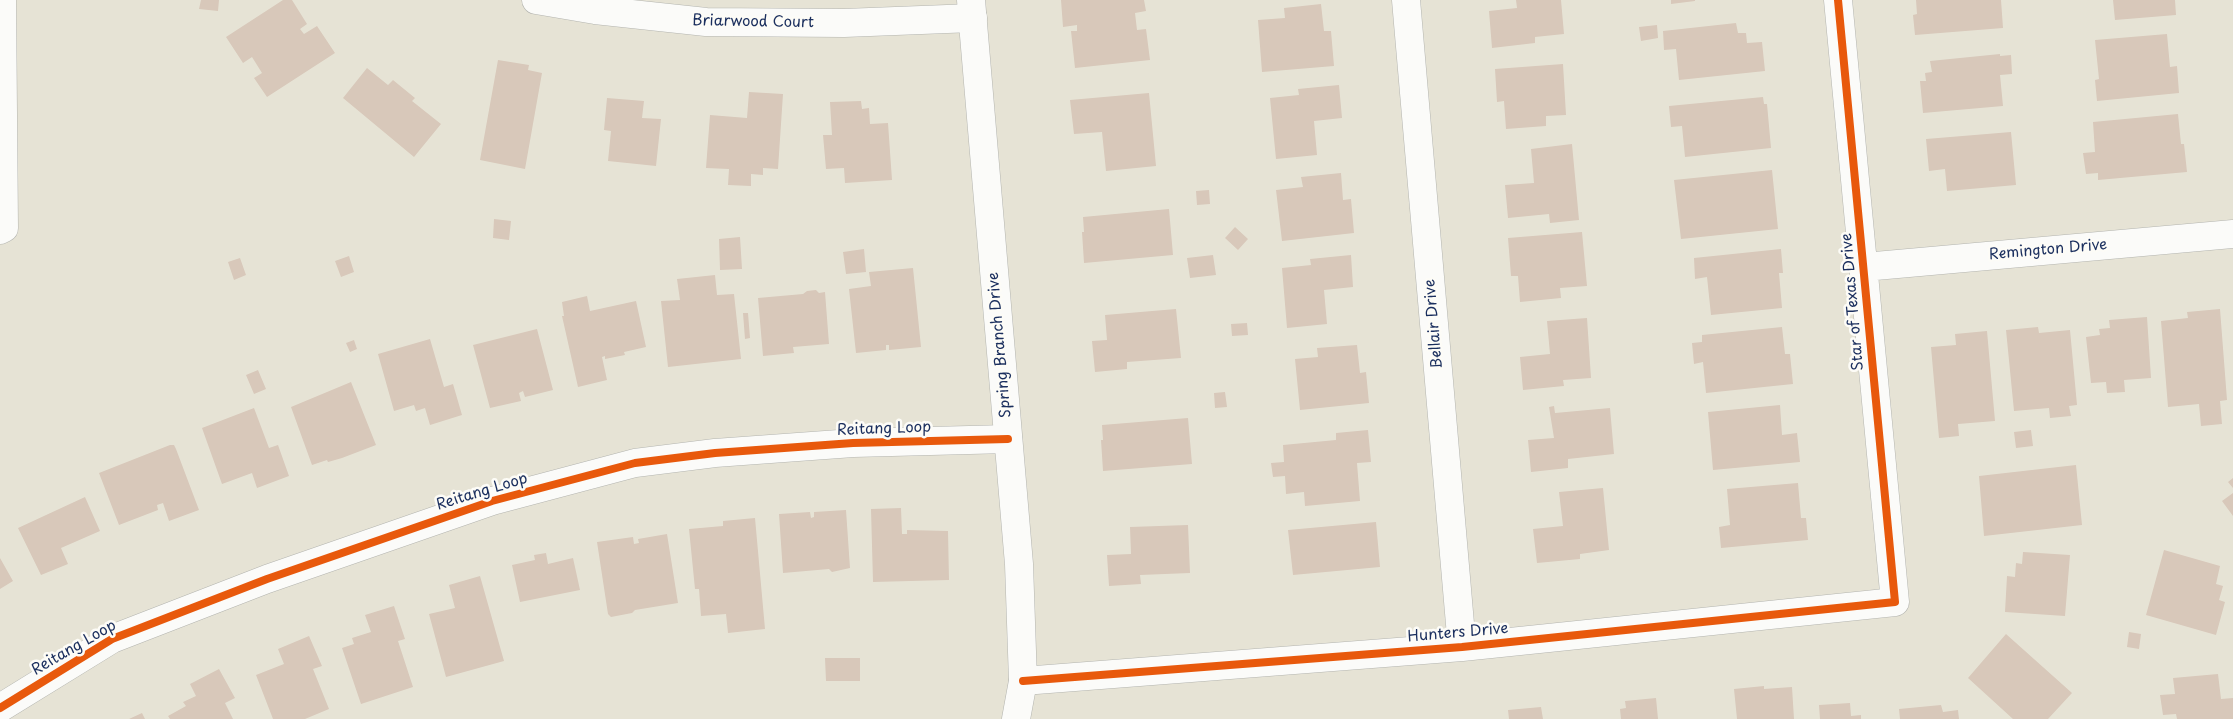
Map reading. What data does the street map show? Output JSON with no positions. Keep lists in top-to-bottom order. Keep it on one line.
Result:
{"streets":{"street":["Briarwood Court","Remington Drive","Star of Texas Drive","Bellair Drive","Spring Branch Drive","Reitang Loop","Hunters Drive"]},"crossings":[["Briarwood Court","Spring Branch Drive"],["Remington Drive","Star of Texas Drive"],["Star of Texas Drive","Hunters Drive"],["Bellair Drive","Hunters Drive"],["Spring Branch Drive","Reitang Loop"],["Spring Branch Drive","Hunters Drive"]]}
